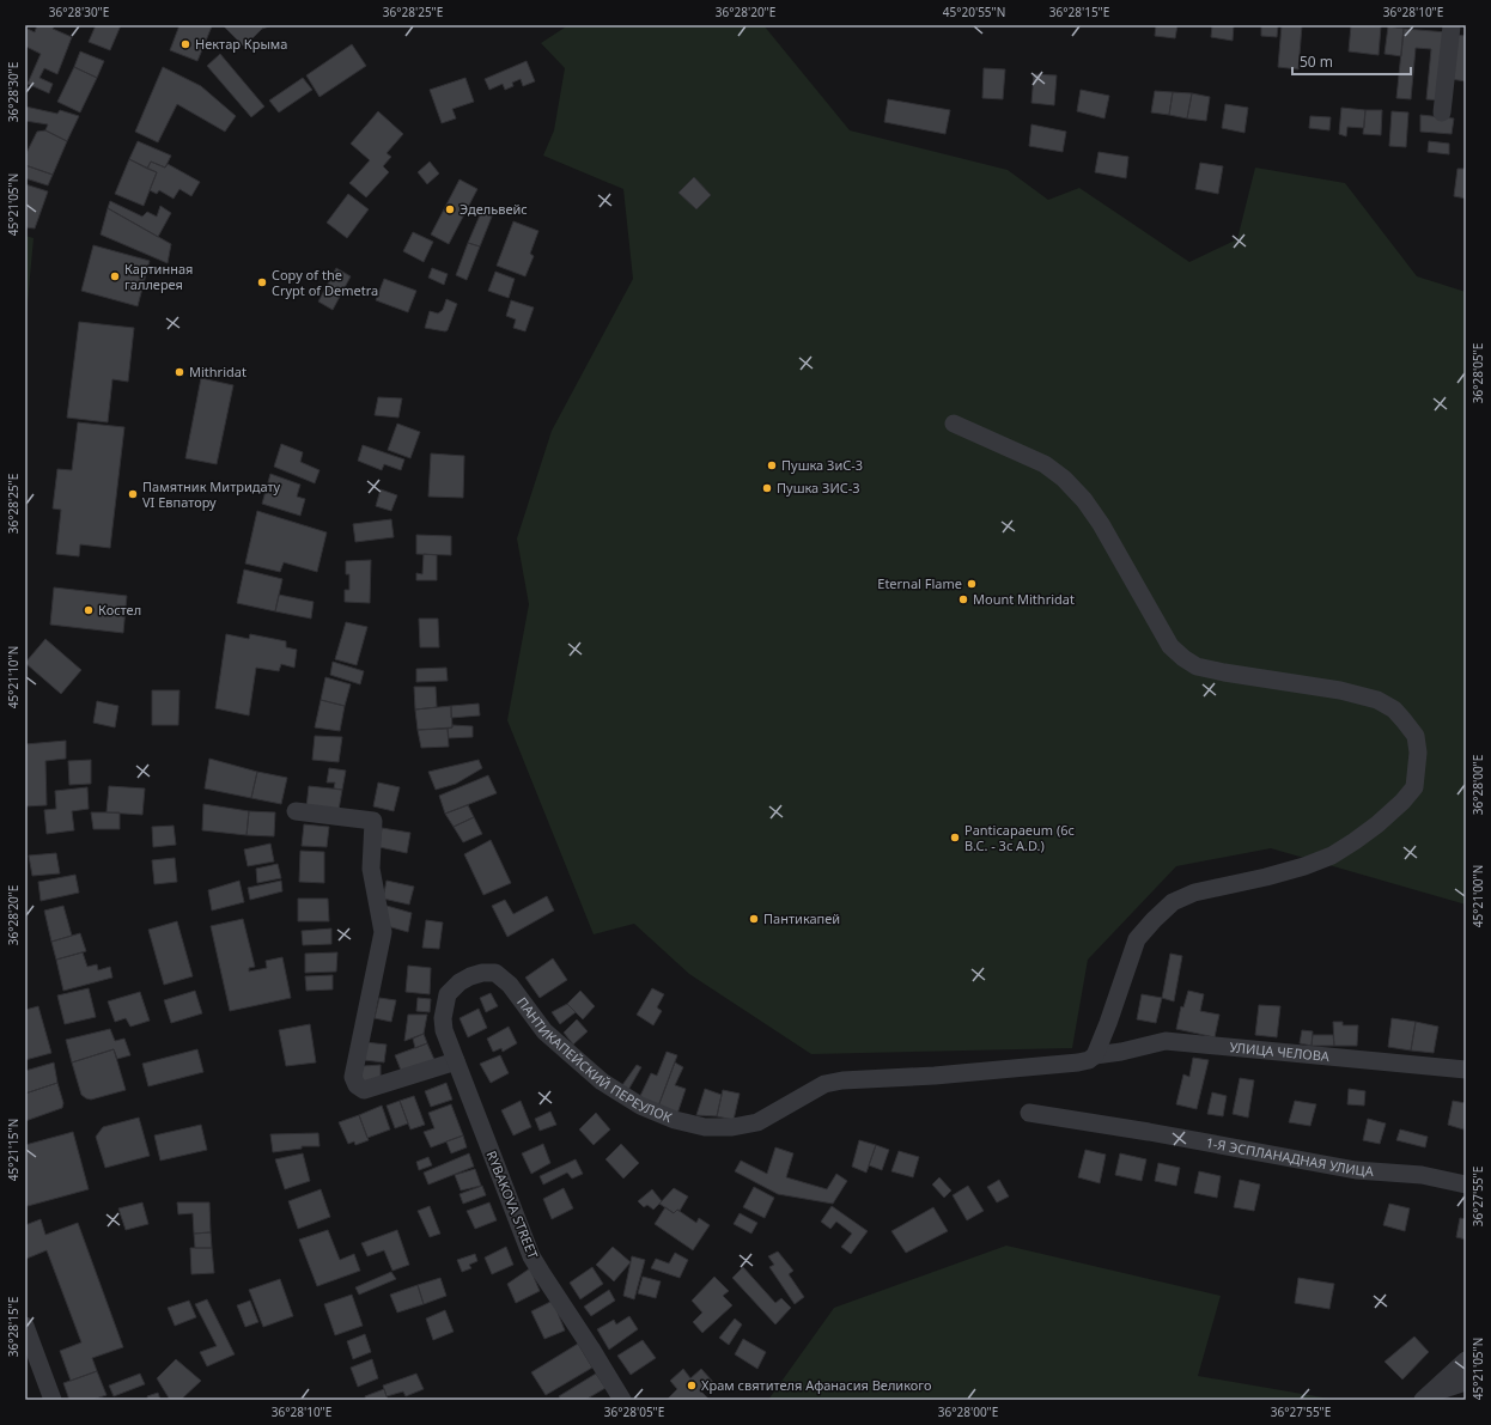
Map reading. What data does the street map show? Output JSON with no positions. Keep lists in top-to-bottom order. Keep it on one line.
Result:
{"streets":{"street":["УЛИЦА ЧЕЛОВА","ПАНТИКАПЕЙСКИЙ ПЕРЕУЛОК","1-Я ЭСПЛАНАДНАЯ УЛИЦА","RYBAKOVA STREET"]},"crossings":[["УЛИЦА ЧЕЛОВА","ПАНТИКАПЕЙСКИЙ ПЕРЕУЛОК"],["ПАНТИКАПЕЙСКИЙ ПЕРЕУЛОК","RYBAKOVA STREET"]],"places":["Нектар Крыма","Эдельвейс","Картинная галлерея","Copy of the Crypt of Demetra","Mithridat","Пушка ЗиС-3","Пушка ЗИС-3","Памятник Митридату VI Евпатору","Eternal Flame","Mount Mithridat","Костел","Panticapaeum (6c B.C. - 3c A.D.)","Пантикапей","Храм святителя Афанасия Великого"],"scale_bar":"50 m","coordinates":["36°28'30\"E","36°28'25\"E","36°28'20\"E","45°20'55\"N","36°28'15\"E","36°28'10\"E","45°21'05\"N","36°28'05\"E","45°21'10\"N","36°28'00\"E","45°21'00\"N","45°21'15\"N","36°27'55\"E"]}
